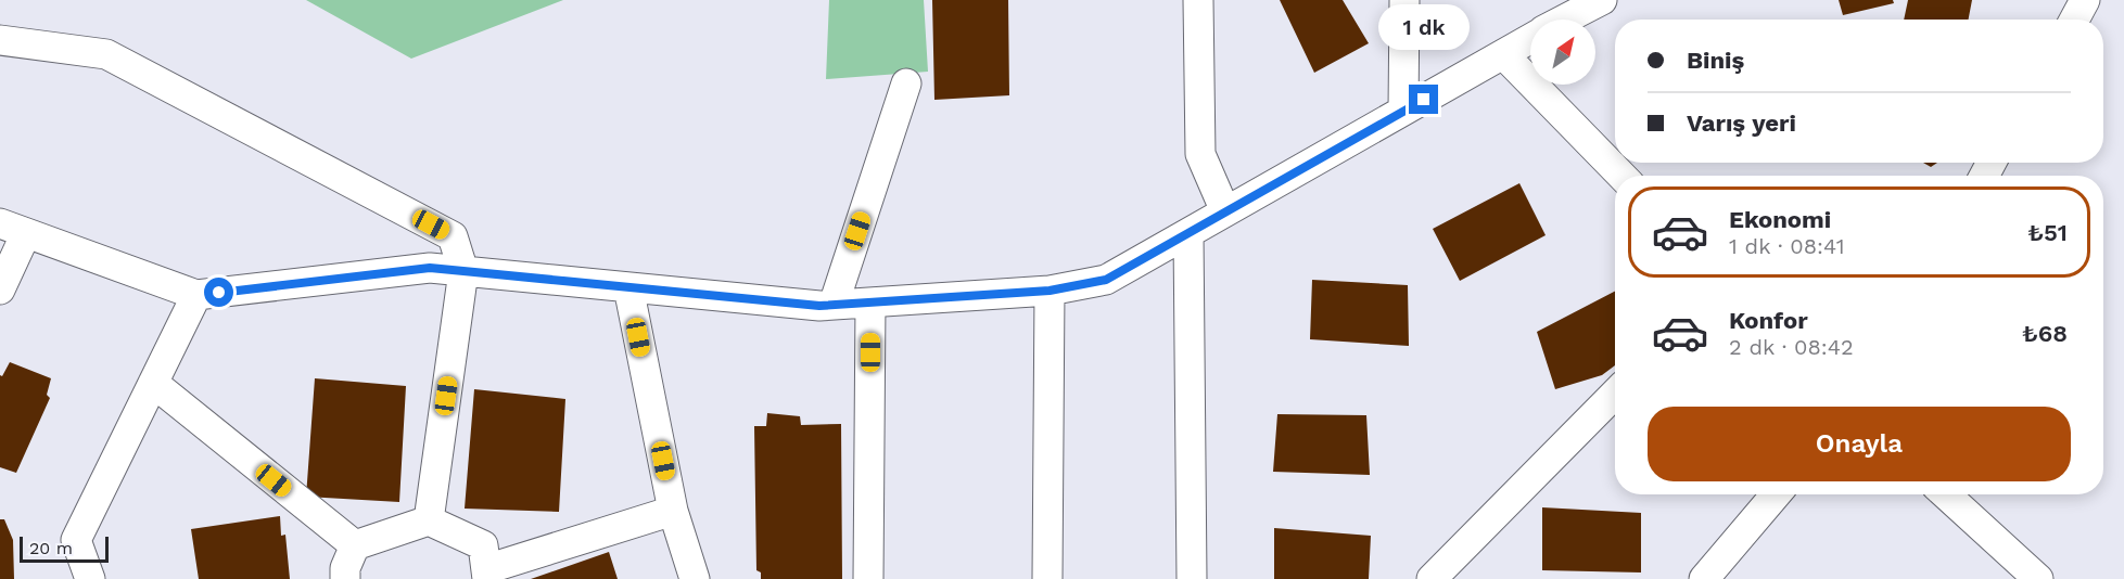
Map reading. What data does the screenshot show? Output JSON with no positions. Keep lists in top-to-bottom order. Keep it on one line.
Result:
{"scale_bar":"20 m","north":"top right","page":{"bubble":"1 dk","banner":["Biniş","Varış yeri"],"list":[{"name":"Ekonomi","note":"1 dk · 08:41","value":"₺51"},{"name":"Konfor","note":"2 dk · 08:42","value":"₺68"}],"buttons":"Onayla","scale":"20 m"}}
